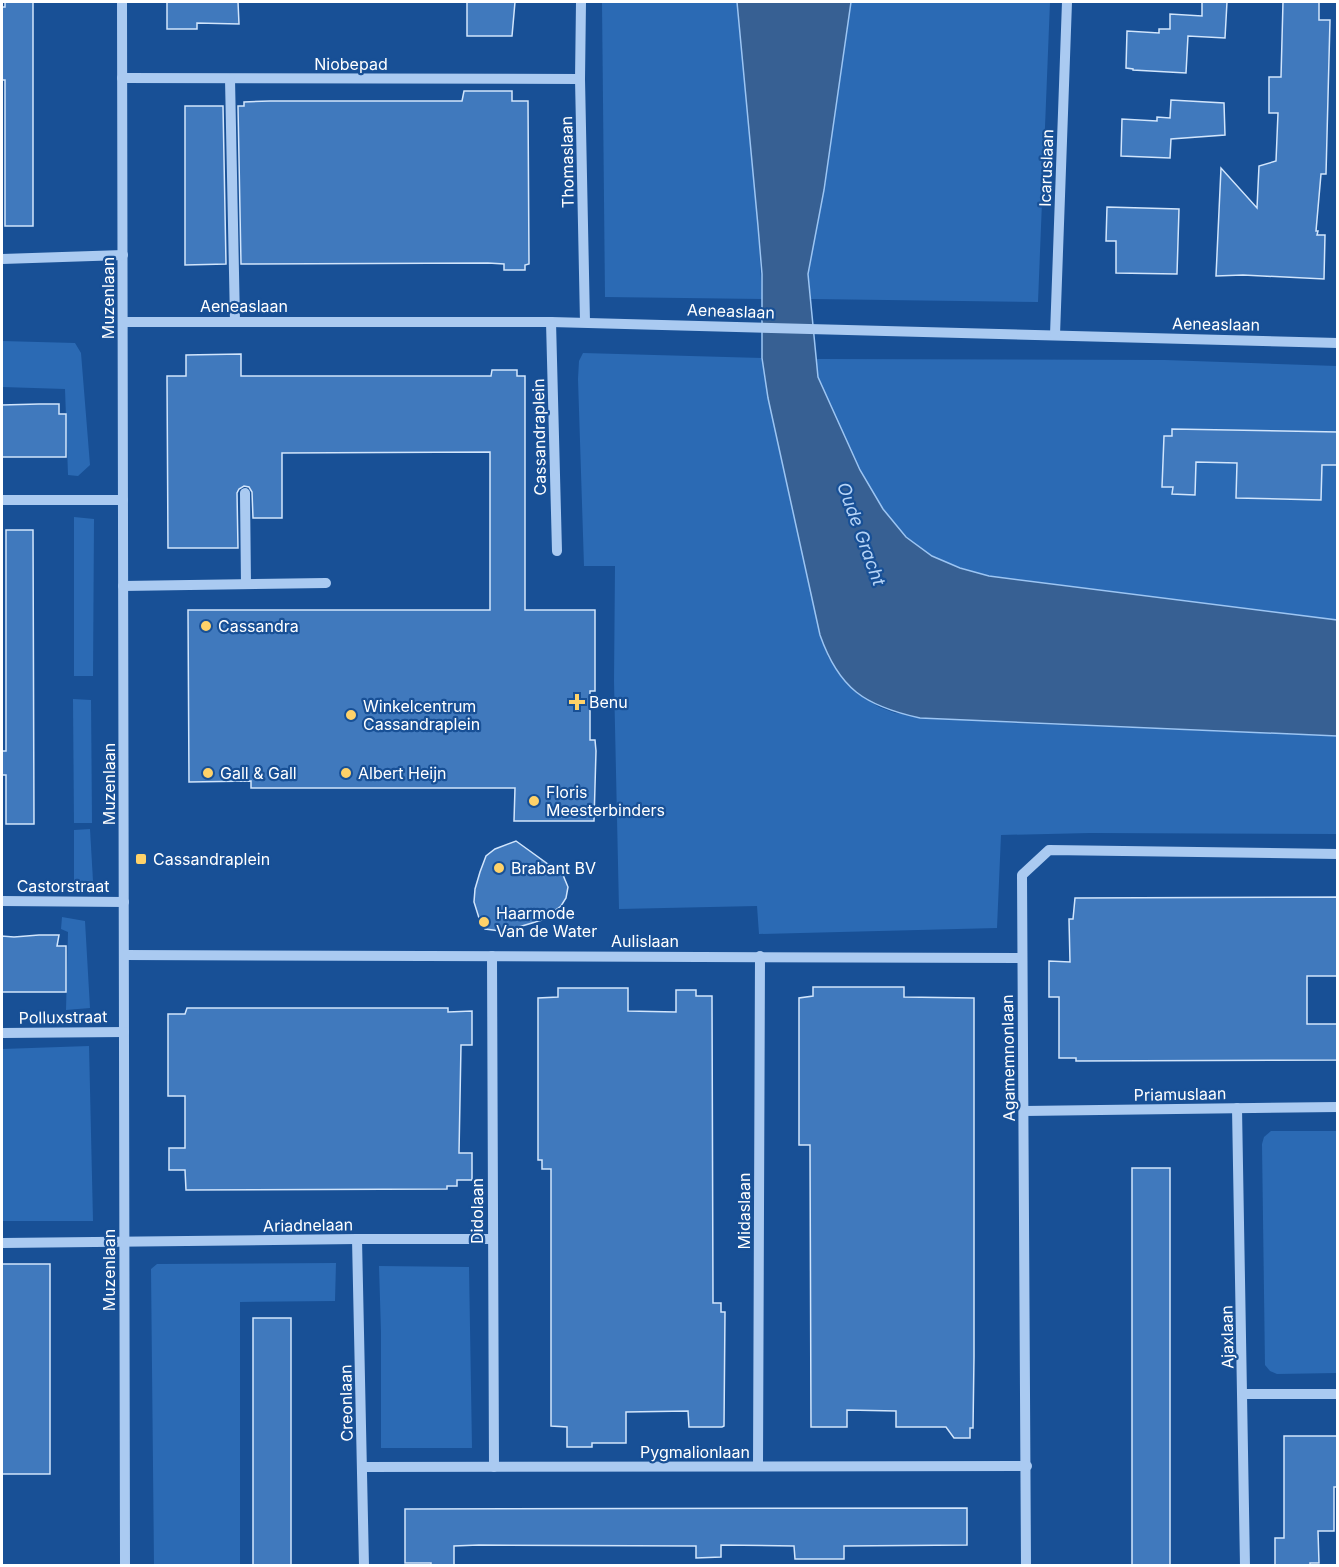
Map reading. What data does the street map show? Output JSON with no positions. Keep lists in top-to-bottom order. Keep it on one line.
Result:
{"streets":{"street":["Niobepad","Thomaslaan","Icaruslaan","Muzenlaan","Aeneaslaan","Cassandraplein","Castorstraat","Aulislaan","Polluxstraat","Agamemnonlaan","Priamuslaan","Didolaan","Midaslaan","Ariadnelaan","Ajaxlaan","Creonlaan","Pygmalionlaan"]},"crossings":[["Niobepad","Thomaslaan"],["Niobepad","Muzenlaan"],["Thomaslaan","Aeneaslaan"],["Icaruslaan","Aeneaslaan"],["Muzenlaan","Aeneaslaan"],["Muzenlaan","Castorstraat"],["Muzenlaan","Aulislaan"],["Muzenlaan","Polluxstraat"],["Muzenlaan","Ariadnelaan"],["Aeneaslaan","Cassandraplein"],["Aulislaan","Agamemnonlaan"],["Aulislaan","Didolaan"],["Aulislaan","Midaslaan"],["Agamemnonlaan","Priamuslaan"],["Agamemnonlaan","Pygmalionlaan"],["Priamuslaan","Ajaxlaan"],["Didolaan","Ariadnelaan"],["Didolaan","Pygmalionlaan"],["Midaslaan","Pygmalionlaan"],["Ariadnelaan","Creonlaan"],["Creonlaan","Pygmalionlaan"]],"water":["Oude Gracht"],"places":{"other":["Cassandra","Winkelcentrum Cassandraplein","Gall & Gall","Albert Heijn","Floris Meesterbinders","Brabant BV","Haarmode Van de Water"],"health":["Benu"],"transit":["Cassandraplein"]}}
